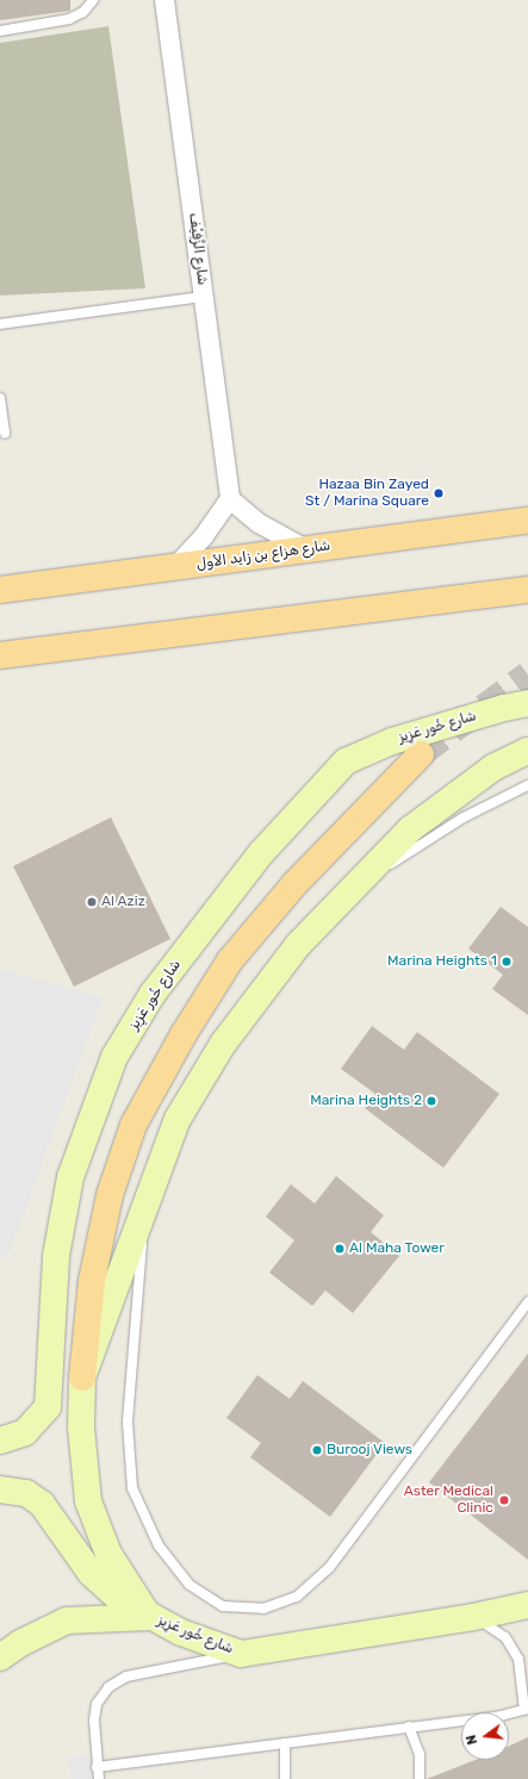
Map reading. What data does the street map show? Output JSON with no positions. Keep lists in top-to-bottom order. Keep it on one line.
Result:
{"streets":{"main road":["شارع هزاع بن زايد الأول"],"street":["شارع الزَّفِيْف","شارع خُور عَزِيز"]},"places":["Hazaa Bin Zayed St / Marina Square","Al Aziz","Marina Heights 1","Marina Heights 2","Al Maha Tower","Burooj Views","Aster Medical Clinic"],"north":"left"}
